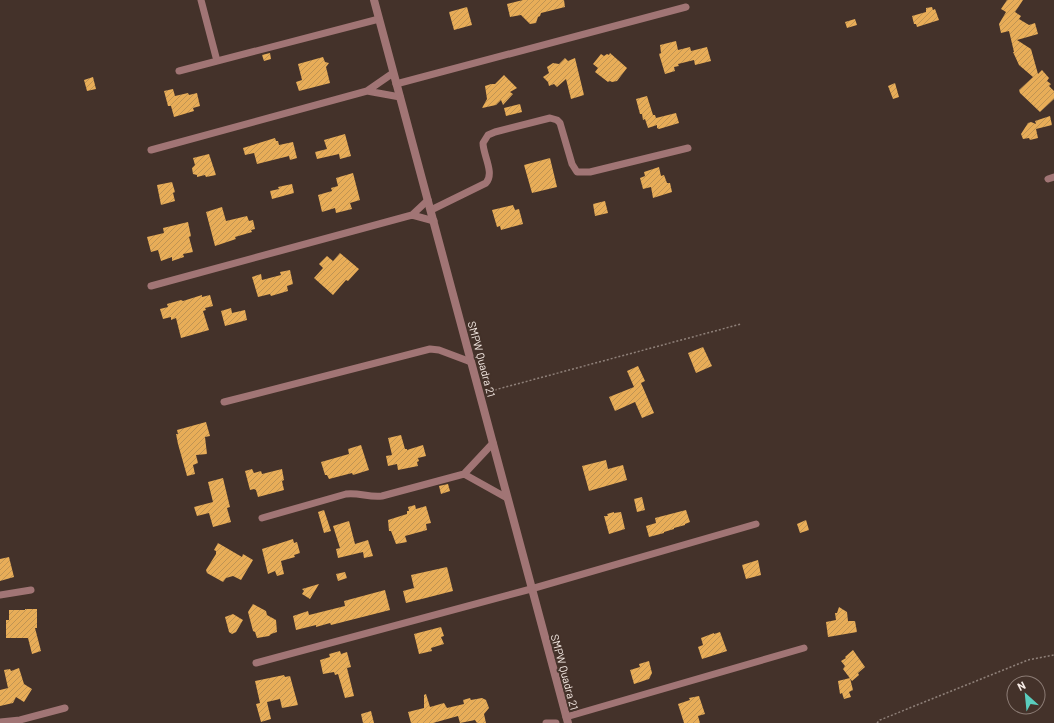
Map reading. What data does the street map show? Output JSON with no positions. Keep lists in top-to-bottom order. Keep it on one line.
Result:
{"streets":{"street":["SMPW Quadra 21"]},"north":"top left"}
